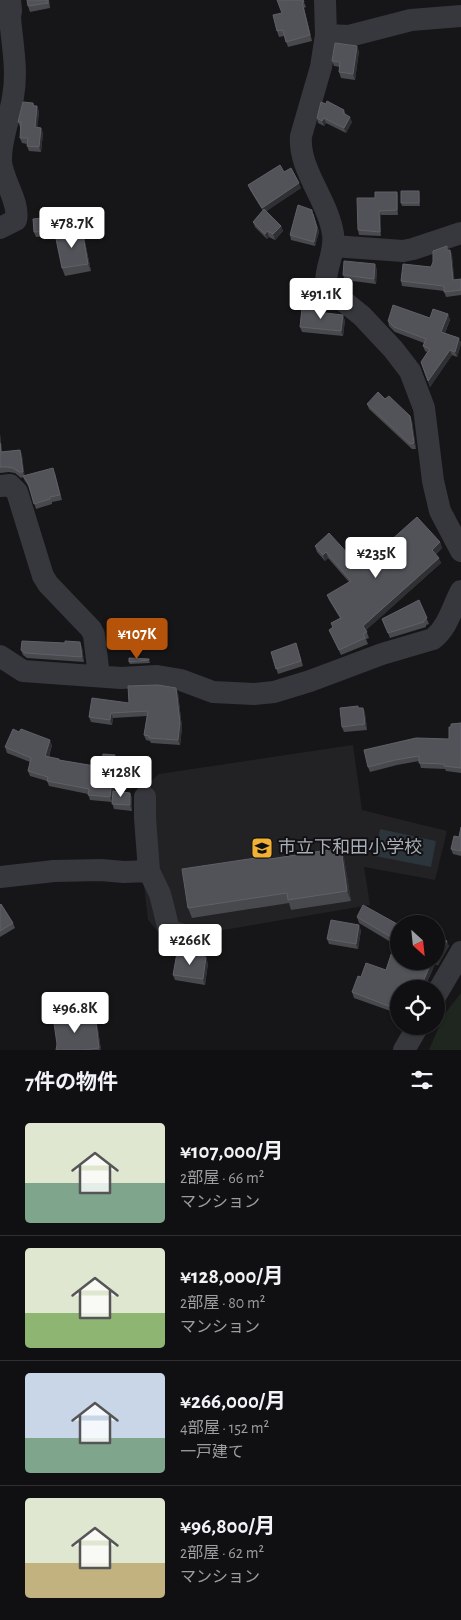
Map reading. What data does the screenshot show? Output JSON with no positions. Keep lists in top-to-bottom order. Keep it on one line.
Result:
{"places":{"school or university":["市立下和田小学校"]},"north":"bottom right","page":{"price":["¥78.7K","¥91.1K","¥235K","¥107K","¥128K","¥266K","¥96.8K"],"heading":"7件の物件","list":[{"name":"¥107,000/月","note":"2部屋 · 66 m² · マンション"},{"name":"¥128,000/月","note":"2部屋 · 80 m² · マンション"},{"name":"¥266,000/月","note":"4部屋 · 152 m² · 一戸建て"},{"name":"¥96,800/月","note":"2部屋 · 62 m² · マンション"}]}}
